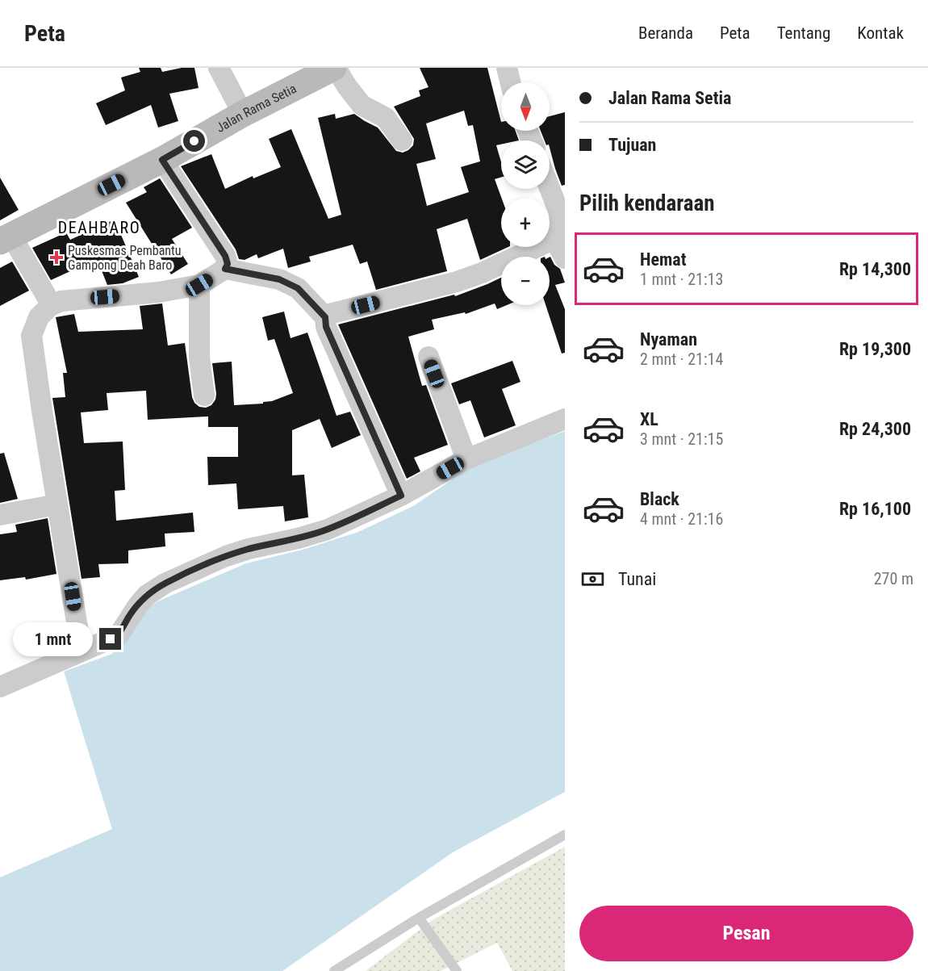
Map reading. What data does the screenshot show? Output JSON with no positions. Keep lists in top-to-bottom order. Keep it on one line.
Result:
{"streets":{"street":["Jalan Rama Setia"]},"districts":["DEAHBARO"],"places":{"health":["Puskesmas Pembantu Gampong Deah Baro"]},"north":"bottom","page":{"header":"Peta","nav":["Beranda","Peta","Tentang","Kontak"],"banner":["Jalan Rama Setia","Tujuan"],"map_buttons":["+","−"],"heading":"Pilih kendaraan","list":[{"name":"Hemat","note":"1 mnt · 21:13","value":"Rp 14,300"},{"name":"Nyaman","note":"2 mnt · 21:14","value":"Rp 19,300"},{"name":"XL","note":"3 mnt · 21:15","value":"Rp 24,300"},{"name":"Black","note":"4 mnt · 21:16","value":"Rp 16,100"}],"pay":["Tunai","270 m"],"bubble":"1 mnt","buttons":"Pesan"}}
